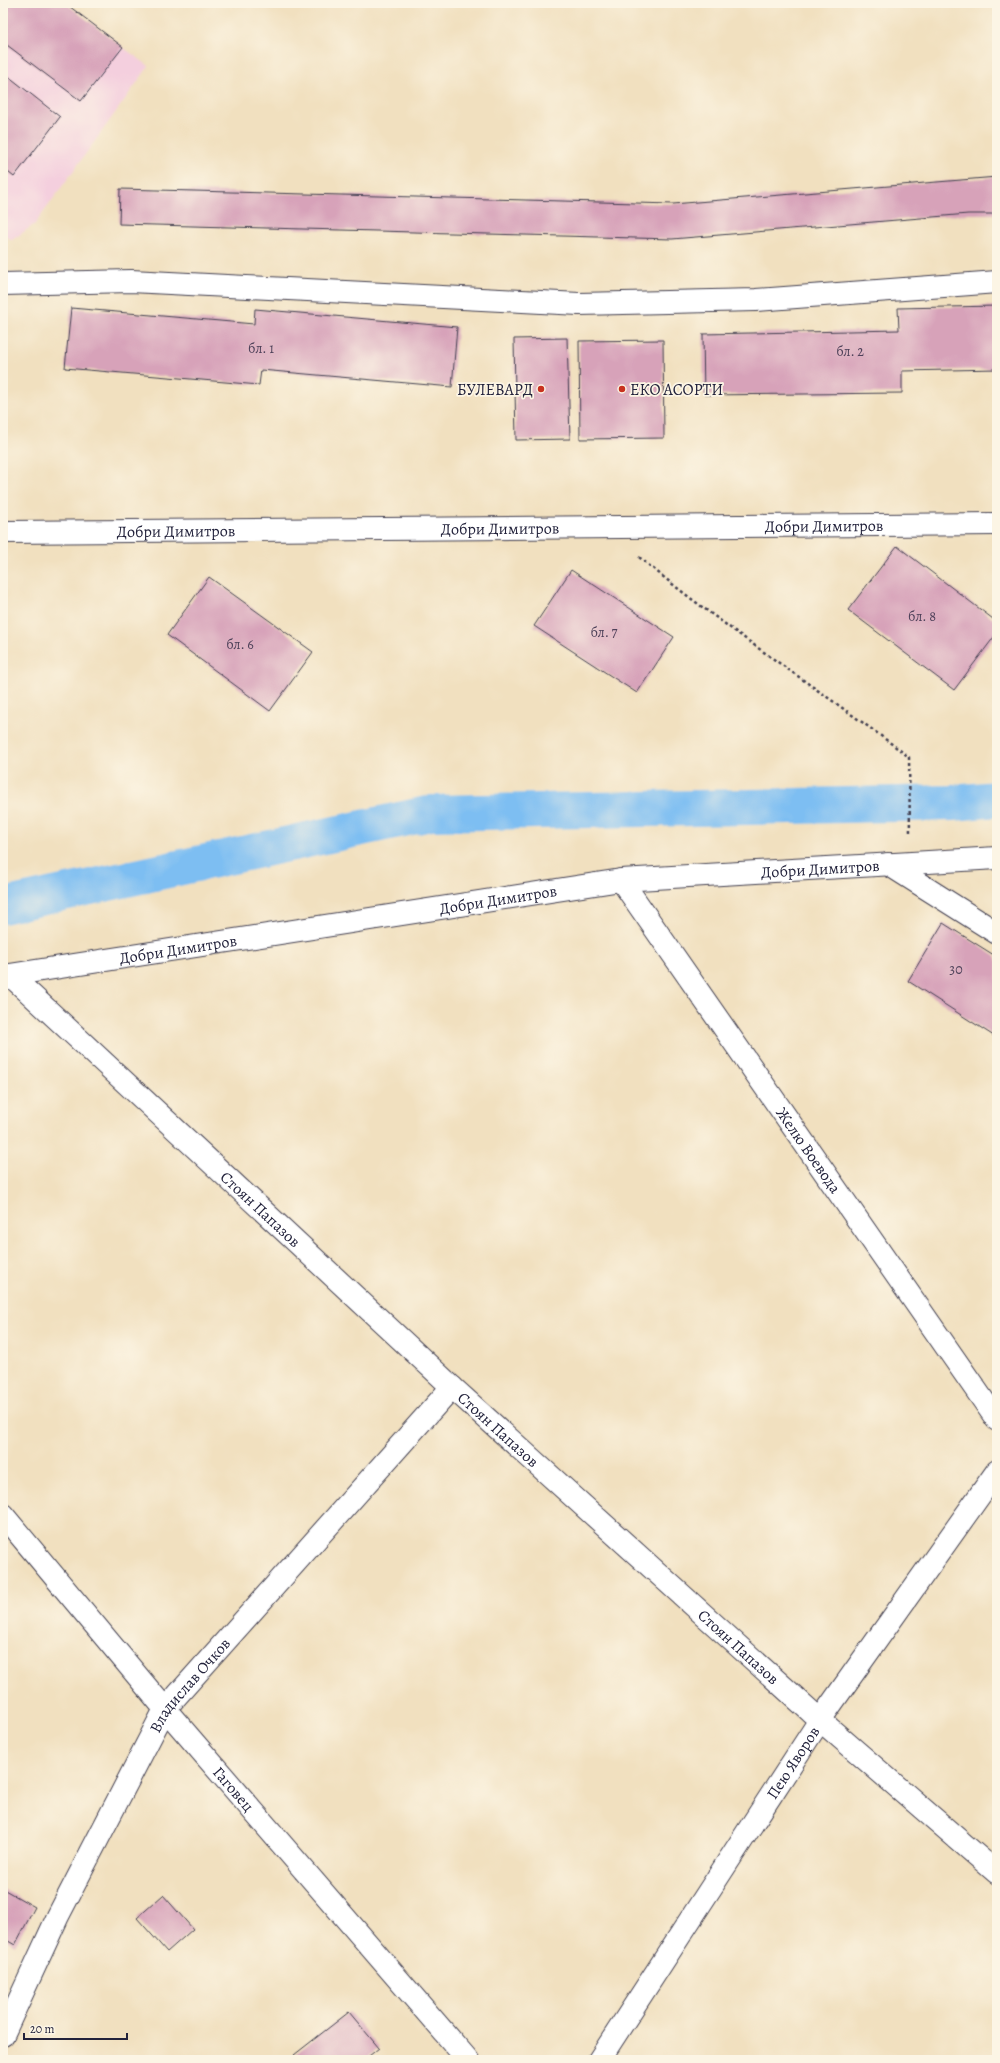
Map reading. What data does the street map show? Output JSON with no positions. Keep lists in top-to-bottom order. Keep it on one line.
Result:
{"streets":{"street":["Добри Димитров","Желю Воевода","Стоян Папазов","Владислав Очков","Пею Яворов","Гаговец"]},"crossings":[["Добри Димитров","Желю Воевода"],["Добри Димитров","Стоян Папазов"],["Стоян Папазов","Владислав Очков"],["Стоян Папазов","Пею Яворов"],["Владислав Очков","Гаговец"]],"places":["БУЛЕВАРД","ЕКО АСОРТИ"],"house_numbers":["бл. 1","бл. 2","бл. 8","бл. 7","бл. 6","30"],"scale_bar":"20 m"}
